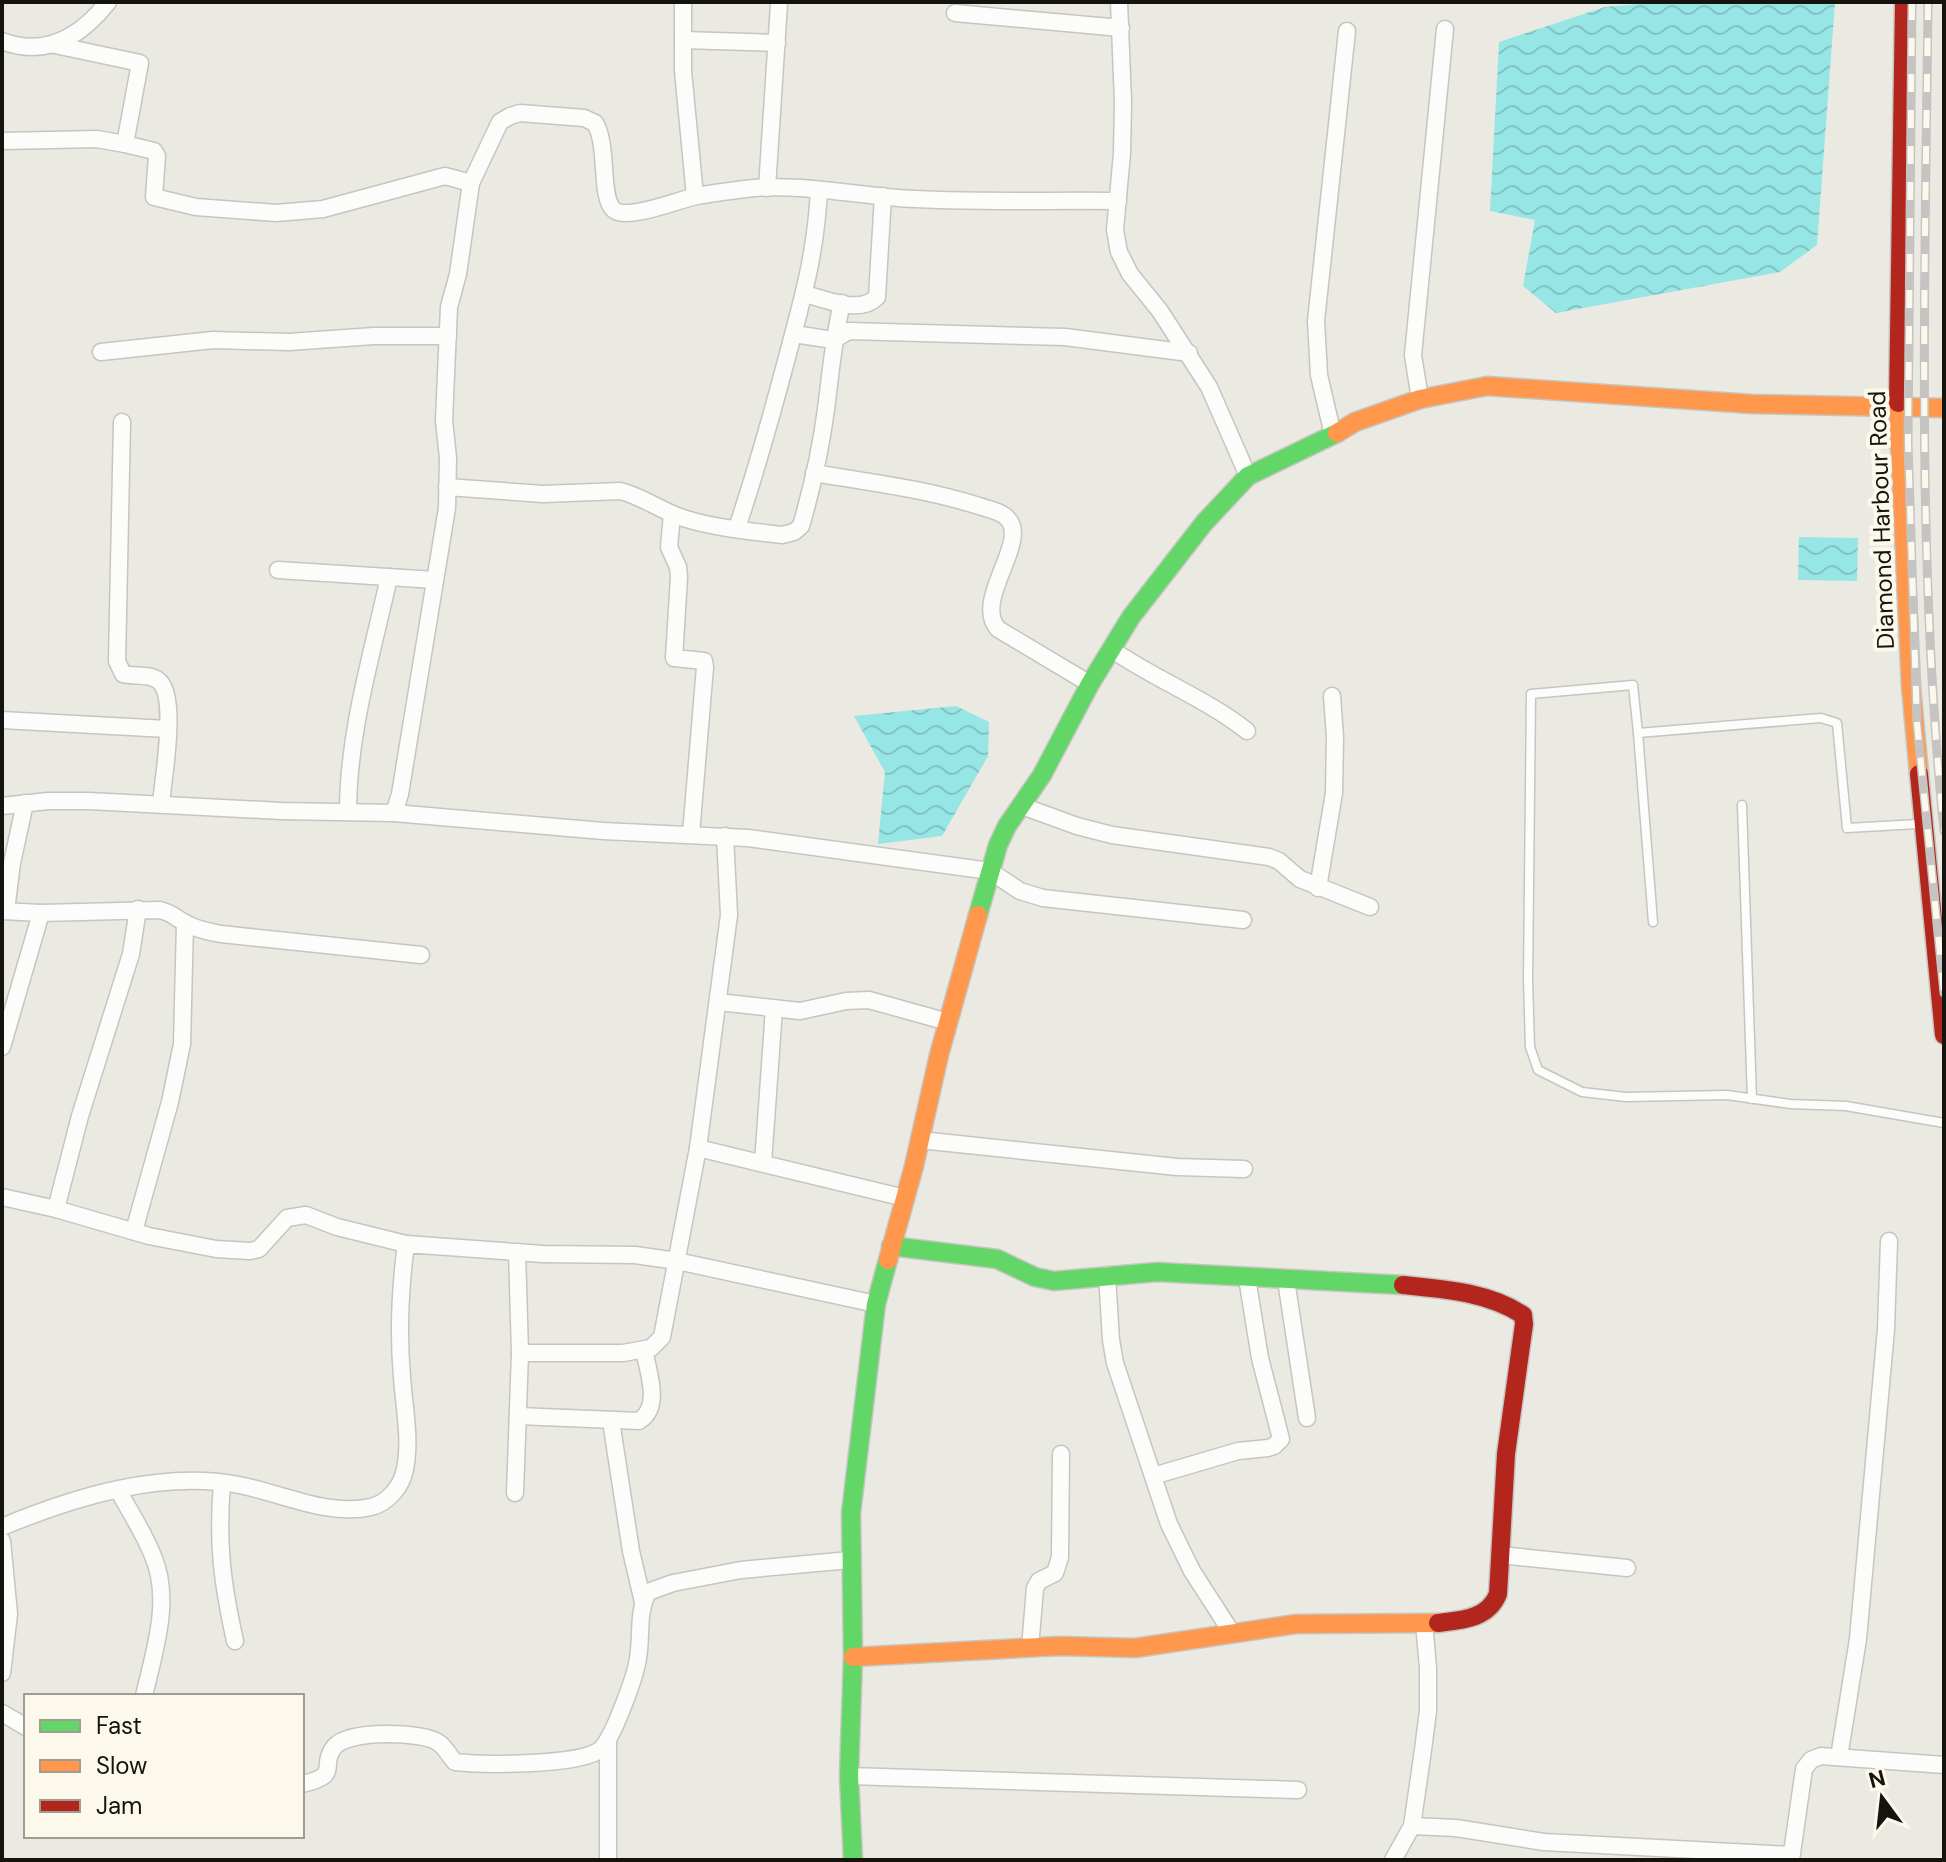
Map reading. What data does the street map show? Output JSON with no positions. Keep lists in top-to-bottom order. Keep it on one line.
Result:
{"streets":{"main road":["Diamond Harbour Road"]},"legend":["Fast","Slow","Jam"],"north":"top"}
